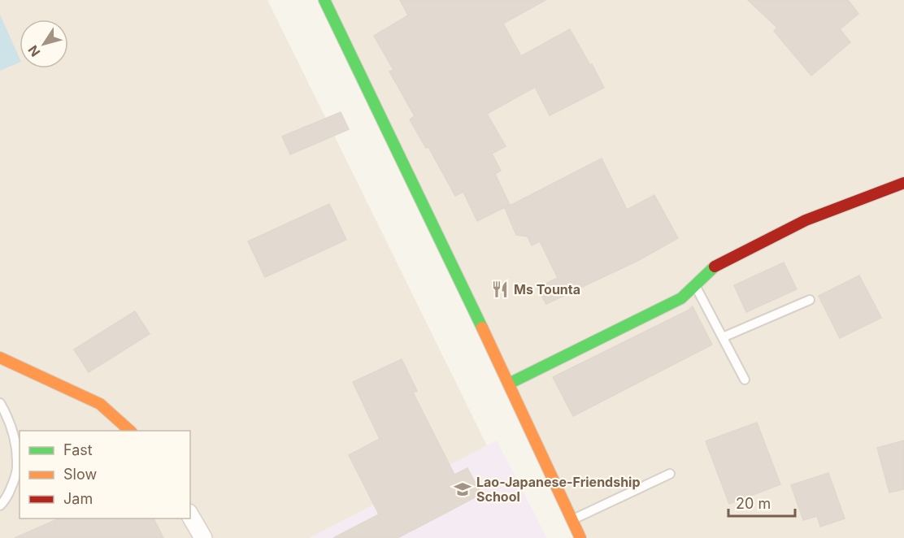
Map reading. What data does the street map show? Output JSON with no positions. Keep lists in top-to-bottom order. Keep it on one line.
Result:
{"places":{"restaurant":["Ms Tounta"],"school or university":["Lao-Japanese-Friendship School"]},"legend":["Fast","Slow","Jam"],"scale_bar":"20 m","north":"bottom left"}
